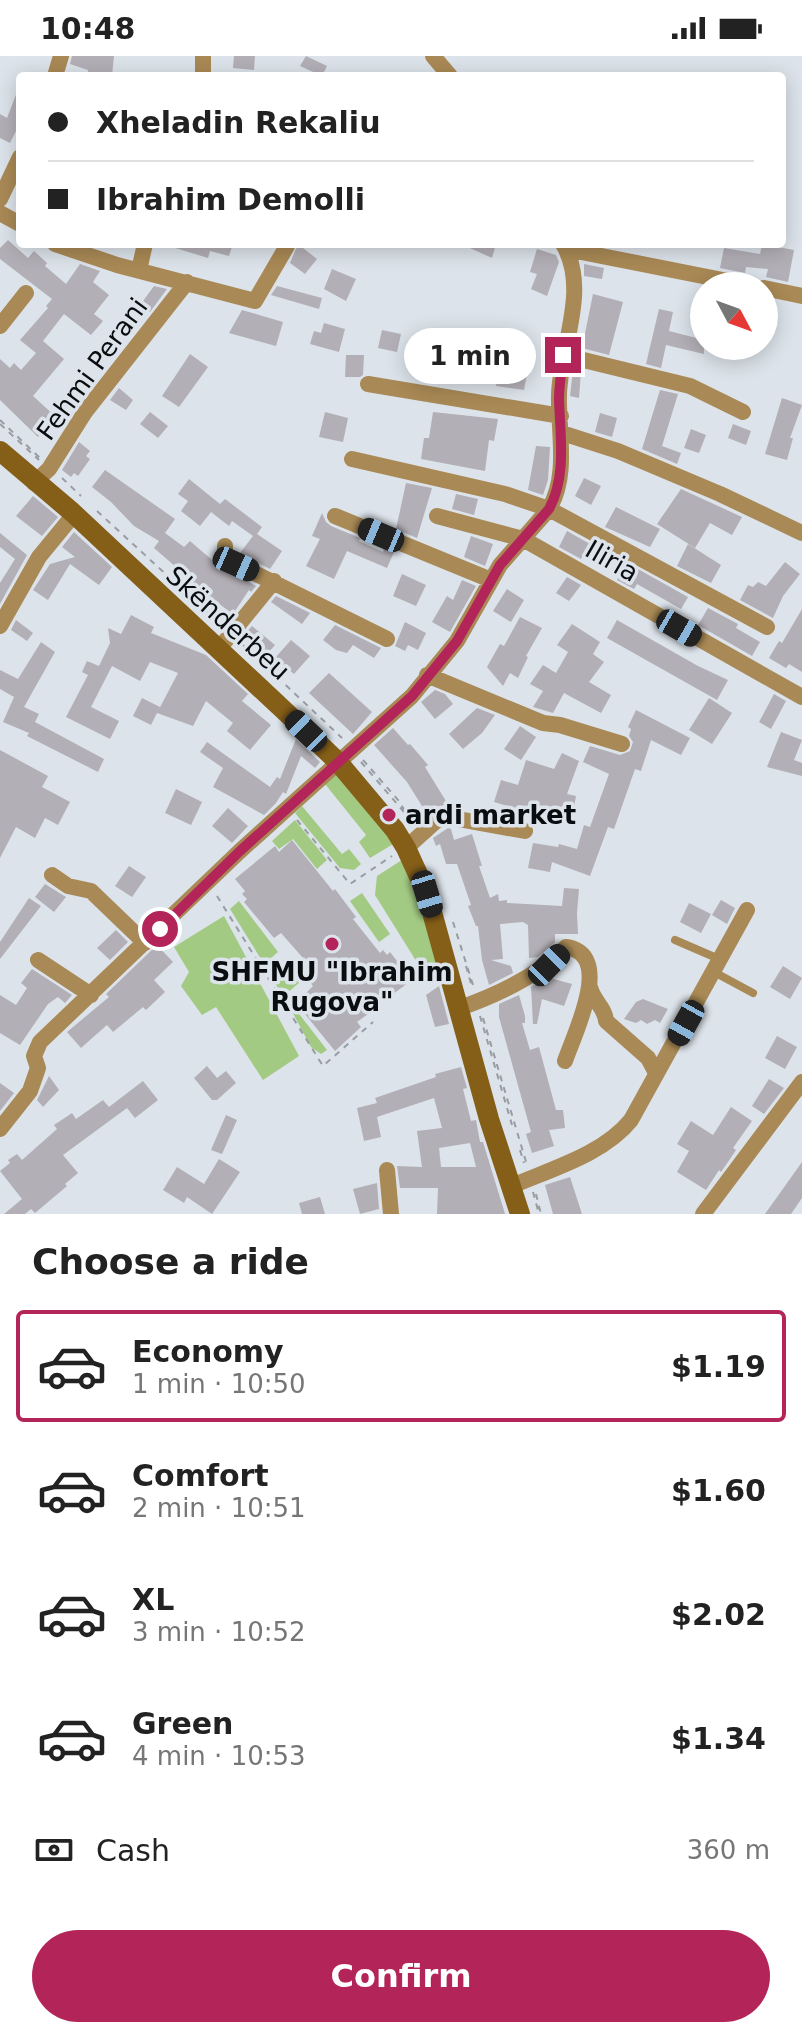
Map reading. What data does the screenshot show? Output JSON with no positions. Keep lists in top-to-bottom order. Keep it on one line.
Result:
{"streets":{"main road":["Skënderbeu"],"street":["Fehmi Perani","Iliria"]},"crossings":[["Fehmi Perani","Skënderbeu"]],"places":["ardi market","SHFMU \"Ibrahim Rugova\""],"north":"bottom right","page":{"status":"10:48","banner":["Xheladin Rekaliu","Ibrahim Demolli"],"bubble":"1 min","heading":"Choose a ride","list":[{"name":"Economy","note":"1 min · 10:50","value":"$1.19"},{"name":"Comfort","note":"2 min · 10:51","value":"$1.60"},{"name":"XL","note":"3 min · 10:52","value":"$2.02"},{"name":"Green","note":"4 min · 10:53","value":"$1.34"}],"pay":["Cash","360 m"],"buttons":"Confirm"}}
